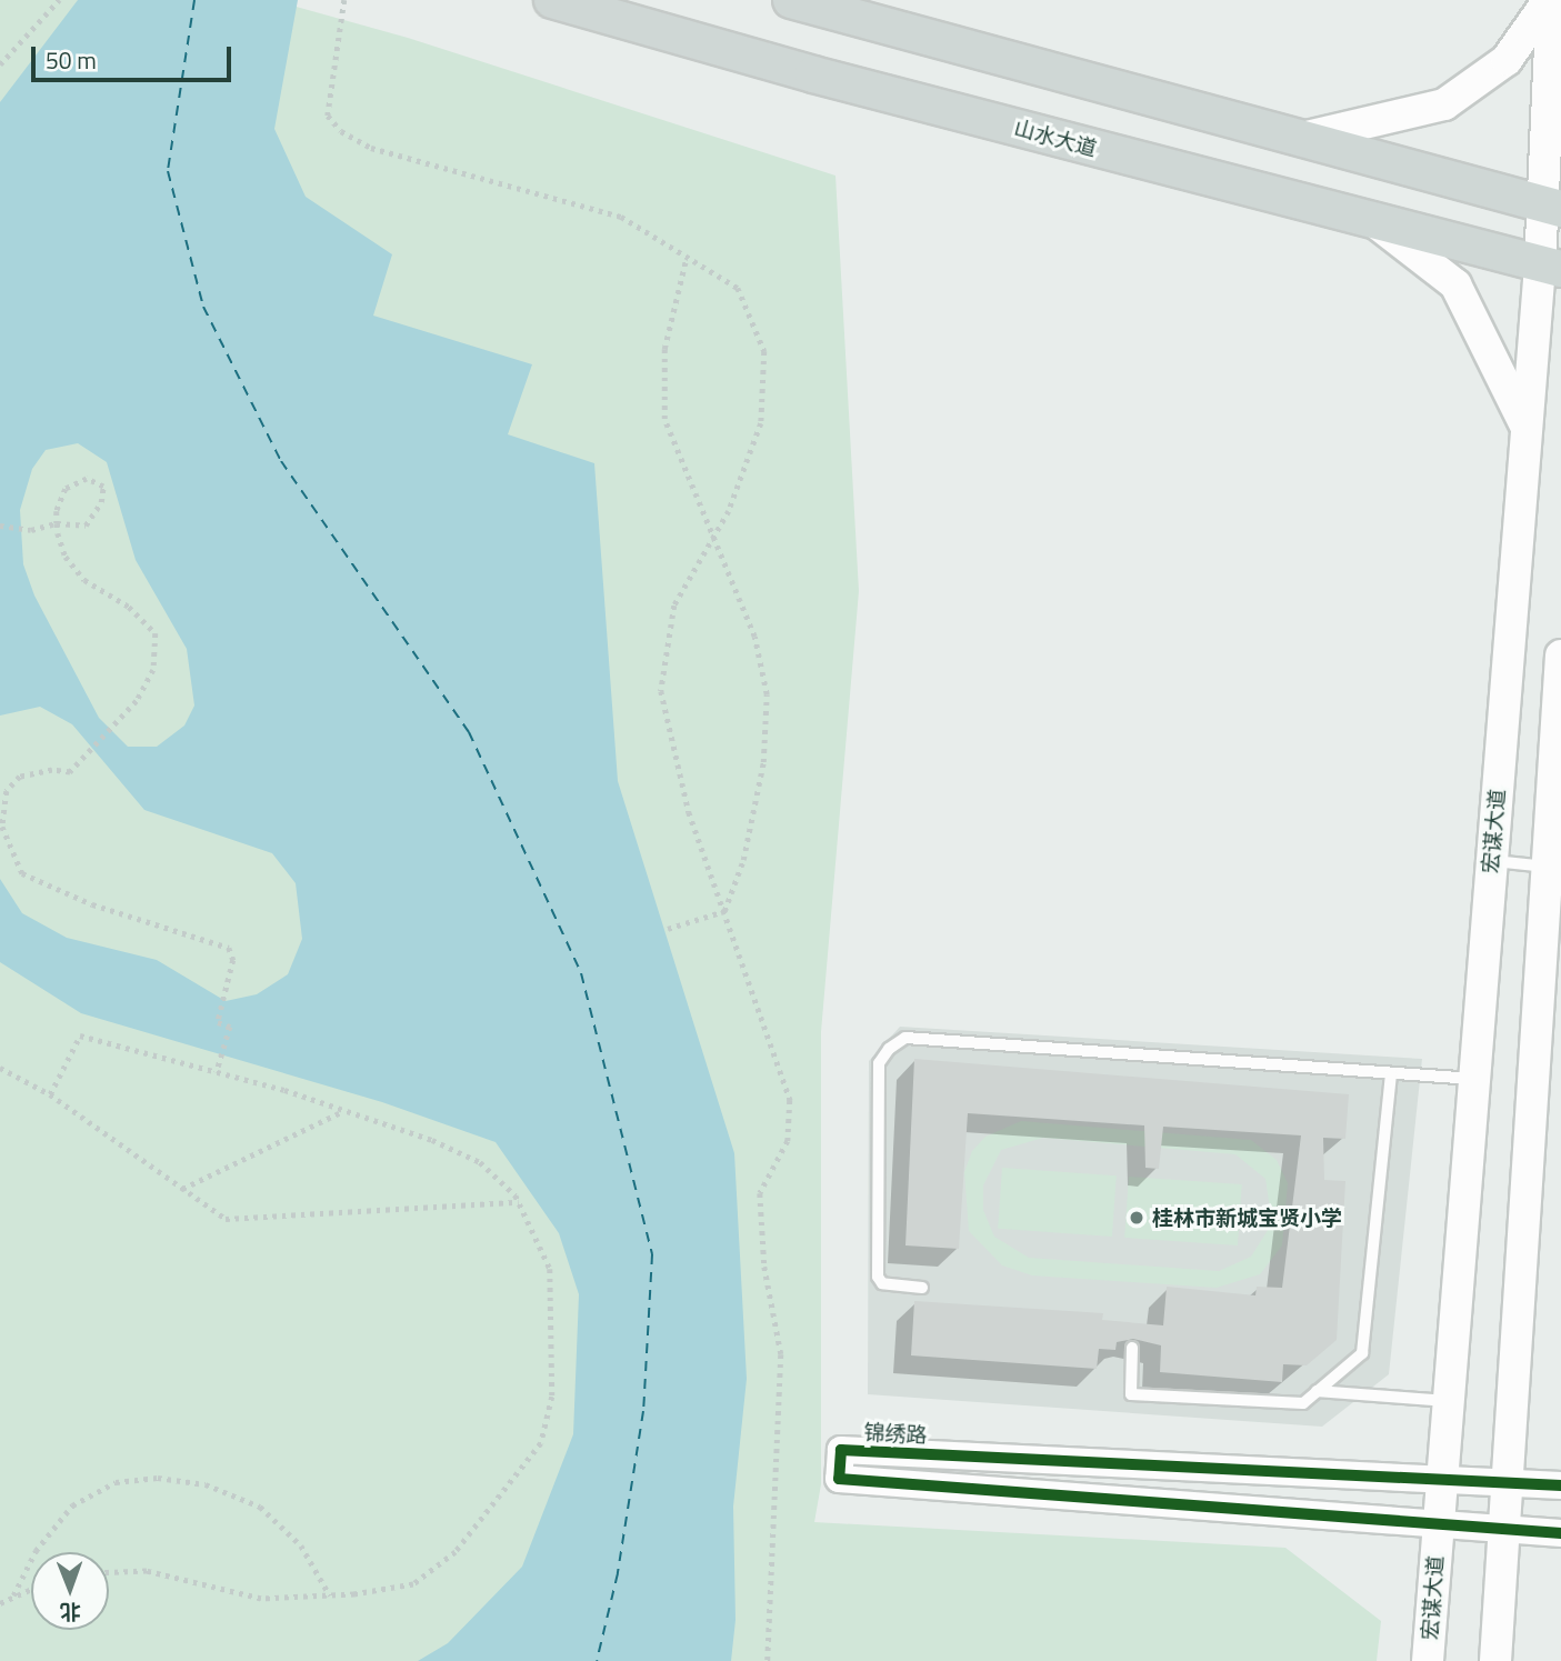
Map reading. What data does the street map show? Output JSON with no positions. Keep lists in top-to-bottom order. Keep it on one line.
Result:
{"streets":{"main road":["山水大道","宏谋大道"],"street":["锦绣路"]},"crossings":[["山水大道","宏谋大道"],["宏谋大道","锦绣路"]],"places":["桂林市新城宝贤小学"],"scale_bar":"50 m","north":"bottom"}
